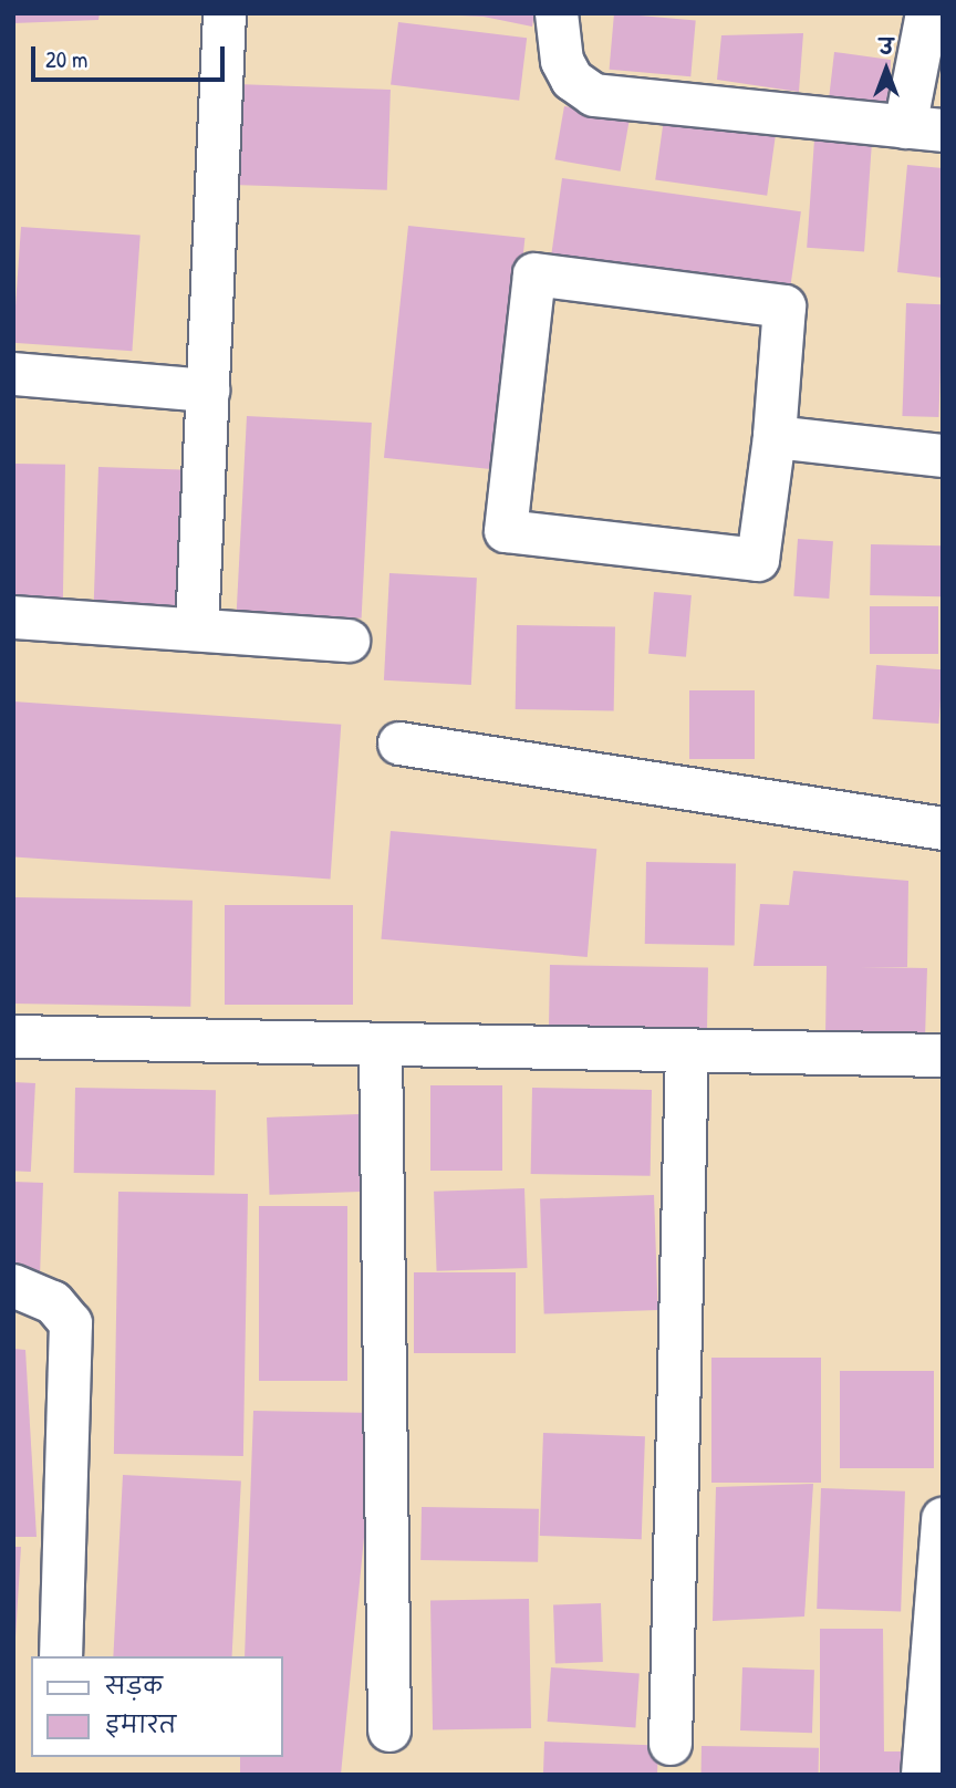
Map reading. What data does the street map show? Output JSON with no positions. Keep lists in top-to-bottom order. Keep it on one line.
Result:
{"legend":["सड़क","इमारत"],"scale_bar":"20 m","north":"top"}
